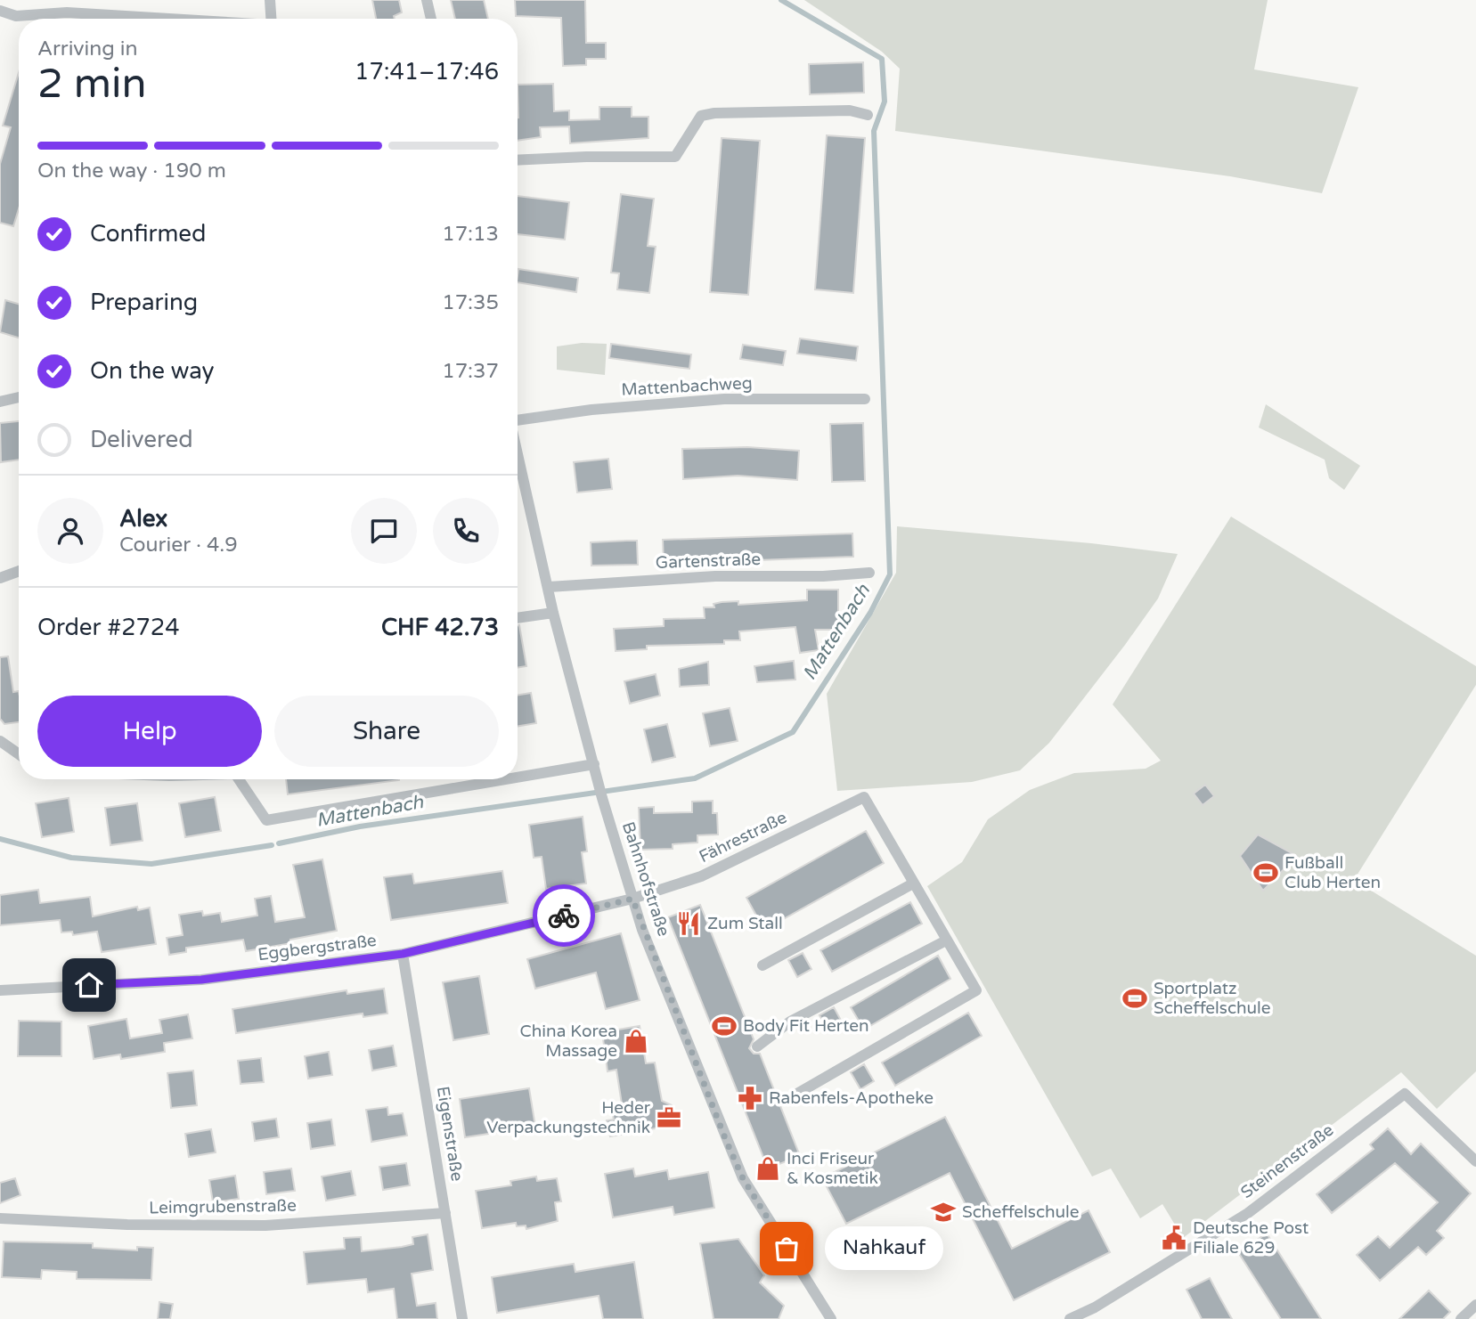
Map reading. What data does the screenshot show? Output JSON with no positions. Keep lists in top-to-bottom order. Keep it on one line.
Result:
{"streets":{"street":["Mattenbachweg","Gartenstraße","Fährestraße","Bahnhofstraße","Eggbergstraße","Eigenstraße","Steinenstraße","Leimgrubenstraße"]},"crossings":[["Gartenstraße","Bahnhofstraße"],["Fährestraße","Bahnhofstraße"],["Fährestraße","Eggbergstraße"],["Bahnhofstraße","Eggbergstraße"],["Eggbergstraße","Eigenstraße"],["Eigenstraße","Leimgrubenstraße"]],"water":["Mattenbach"],"places":{"sports":["Fußball Club Herten","Sportplatz Scheffelschule","Body Fit Herten"],"restaurant":["Zum Stall"],"shop":["China Korea Massage","Inci Friseur & Kosmetik"],"pharmacy":["Rabenfels-Apotheke"],"office":["Heder Verpackungstechnik"],"school or university":["Scheffelschule"],"public building":["Deutsche Post Filiale 629"],"other":["Nahkauf"]},"page":{"heading":["2 min","Arriving in","17:41–17:46"],"panel":["Alex","Courier · 4.9","Order #2724","CHF 42.73"],"bar":"On the way · 190 m","list":[["Confirmed","17:13"],["Preparing","17:35"],["On the way","17:37"],"Delivered"],"buttons":["Help","Share"],"bubble":"Nahkauf"}}
